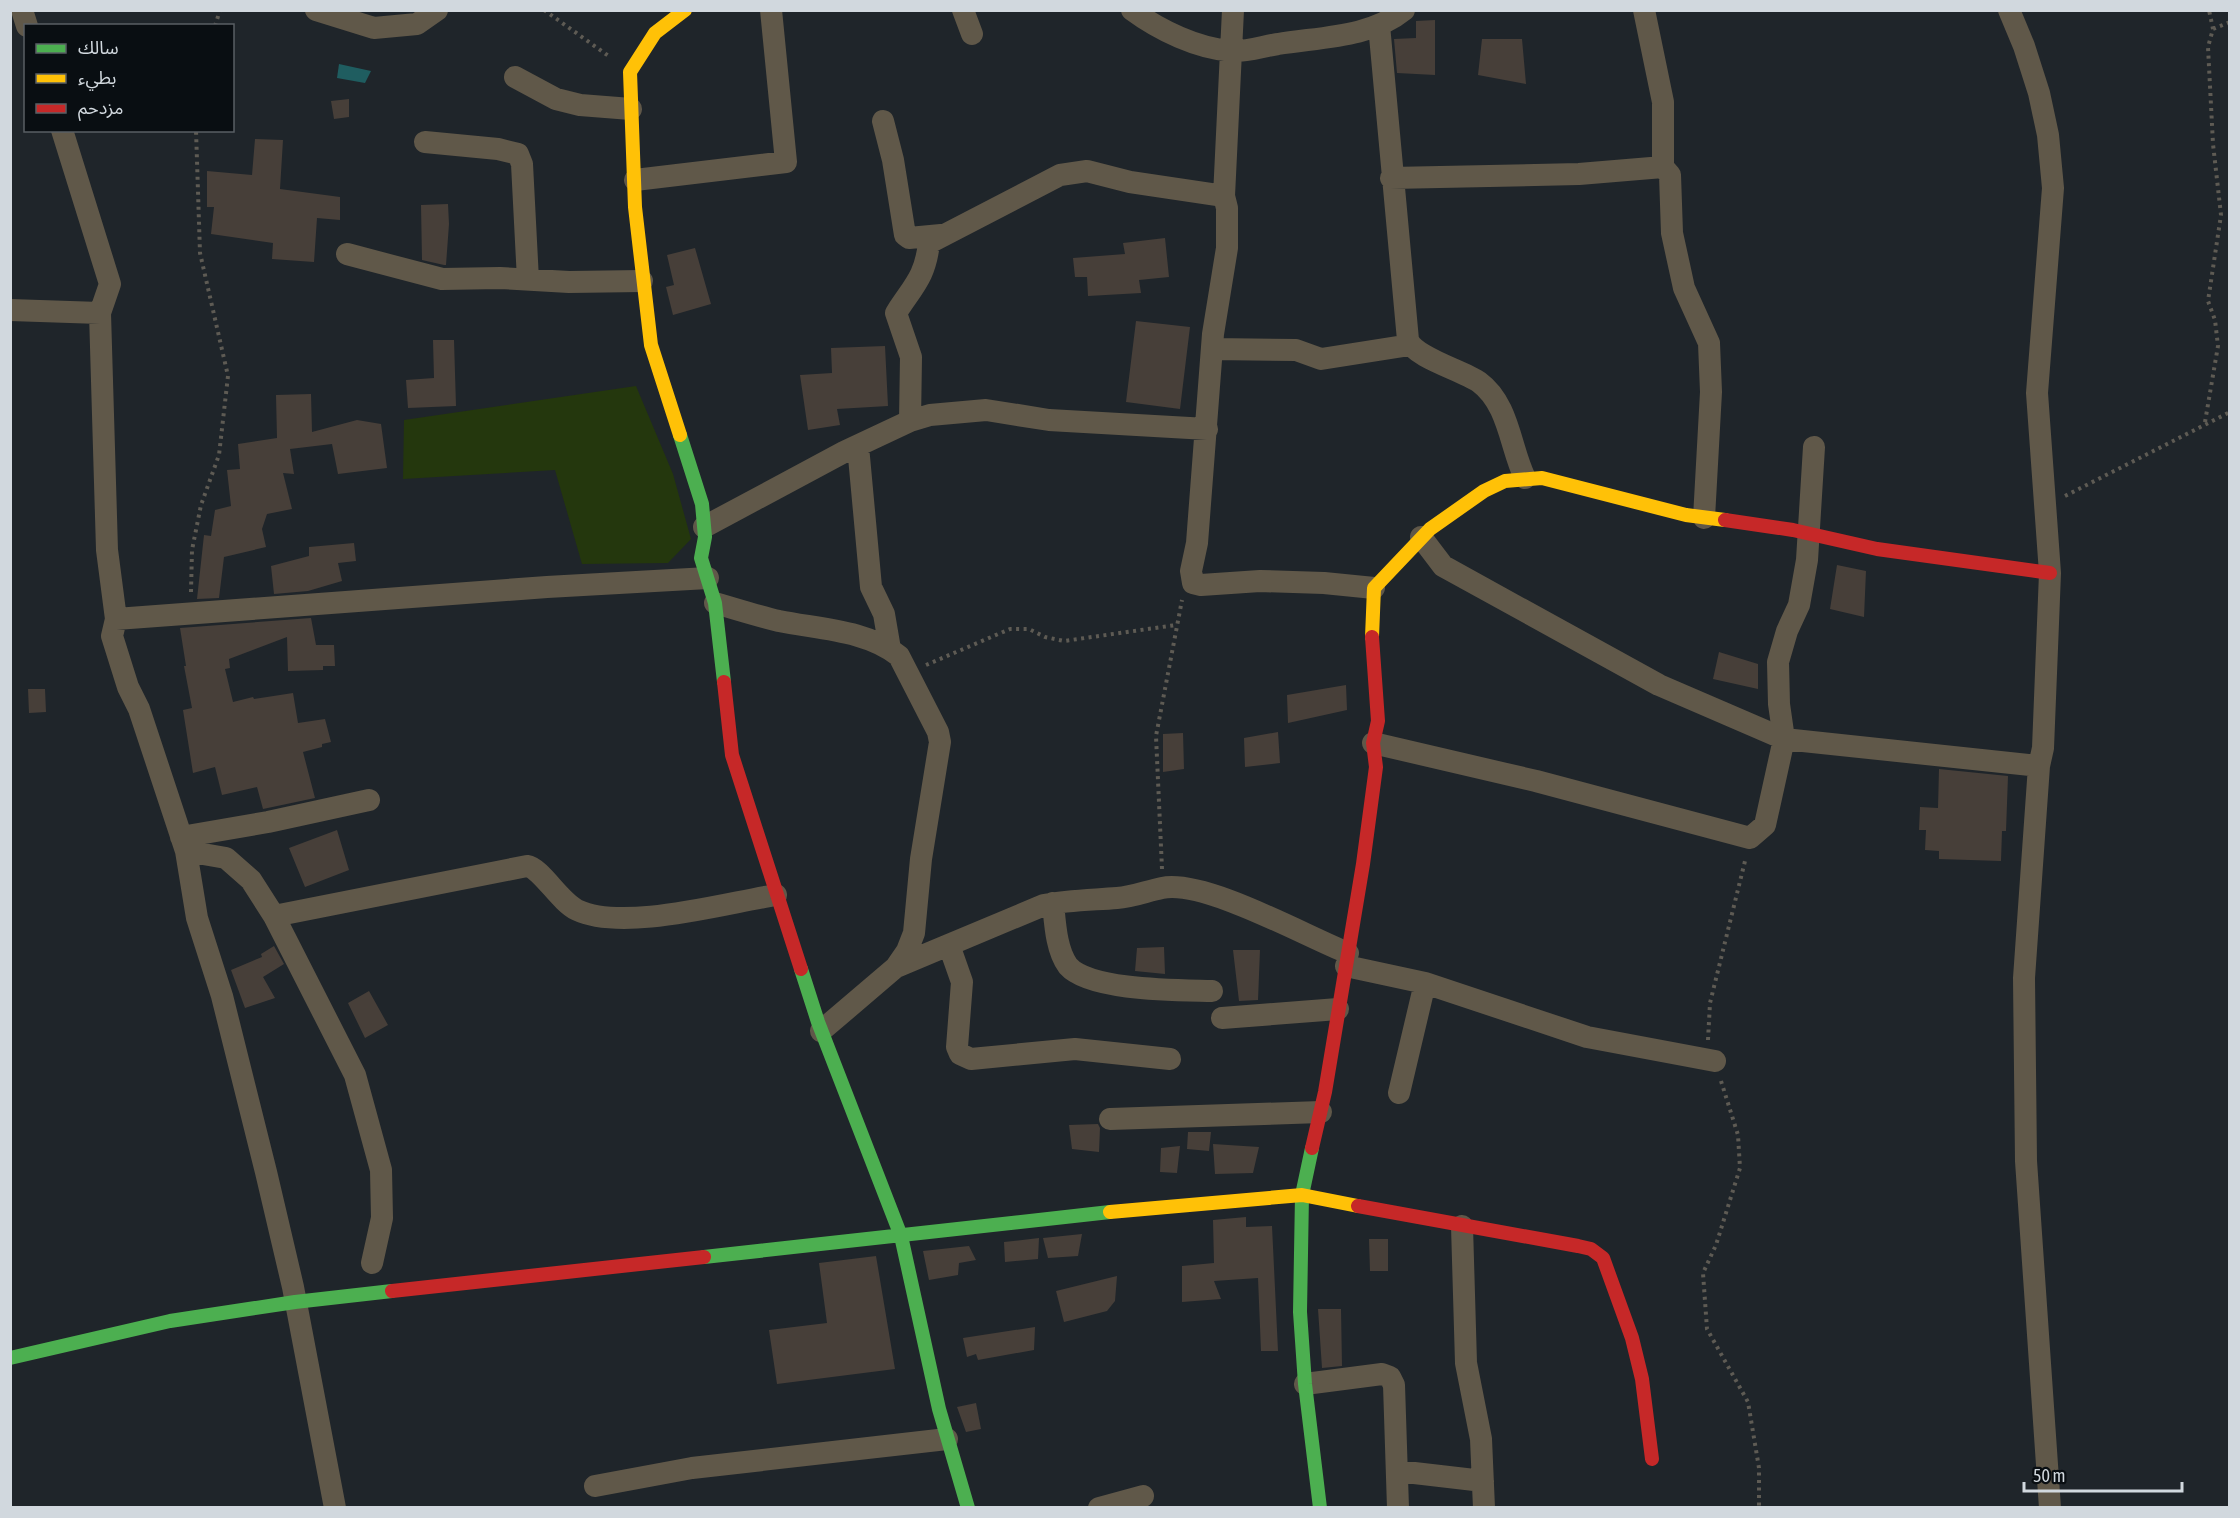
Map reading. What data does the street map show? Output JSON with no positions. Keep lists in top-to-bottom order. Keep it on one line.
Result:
{"legend":["سالك","بطيء","مزدحم"],"scale_bar":"50 m"}
